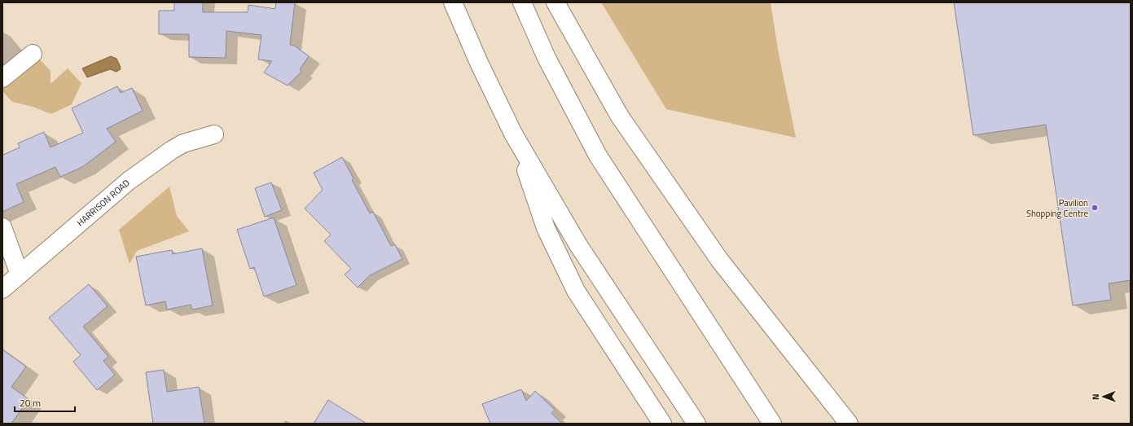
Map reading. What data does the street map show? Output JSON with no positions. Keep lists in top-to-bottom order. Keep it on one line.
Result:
{"streets":{"main road":["HARRISON ROAD"]},"places":["Pavilion Shopping Centre"],"scale_bar":"20 m","north":"left"}
